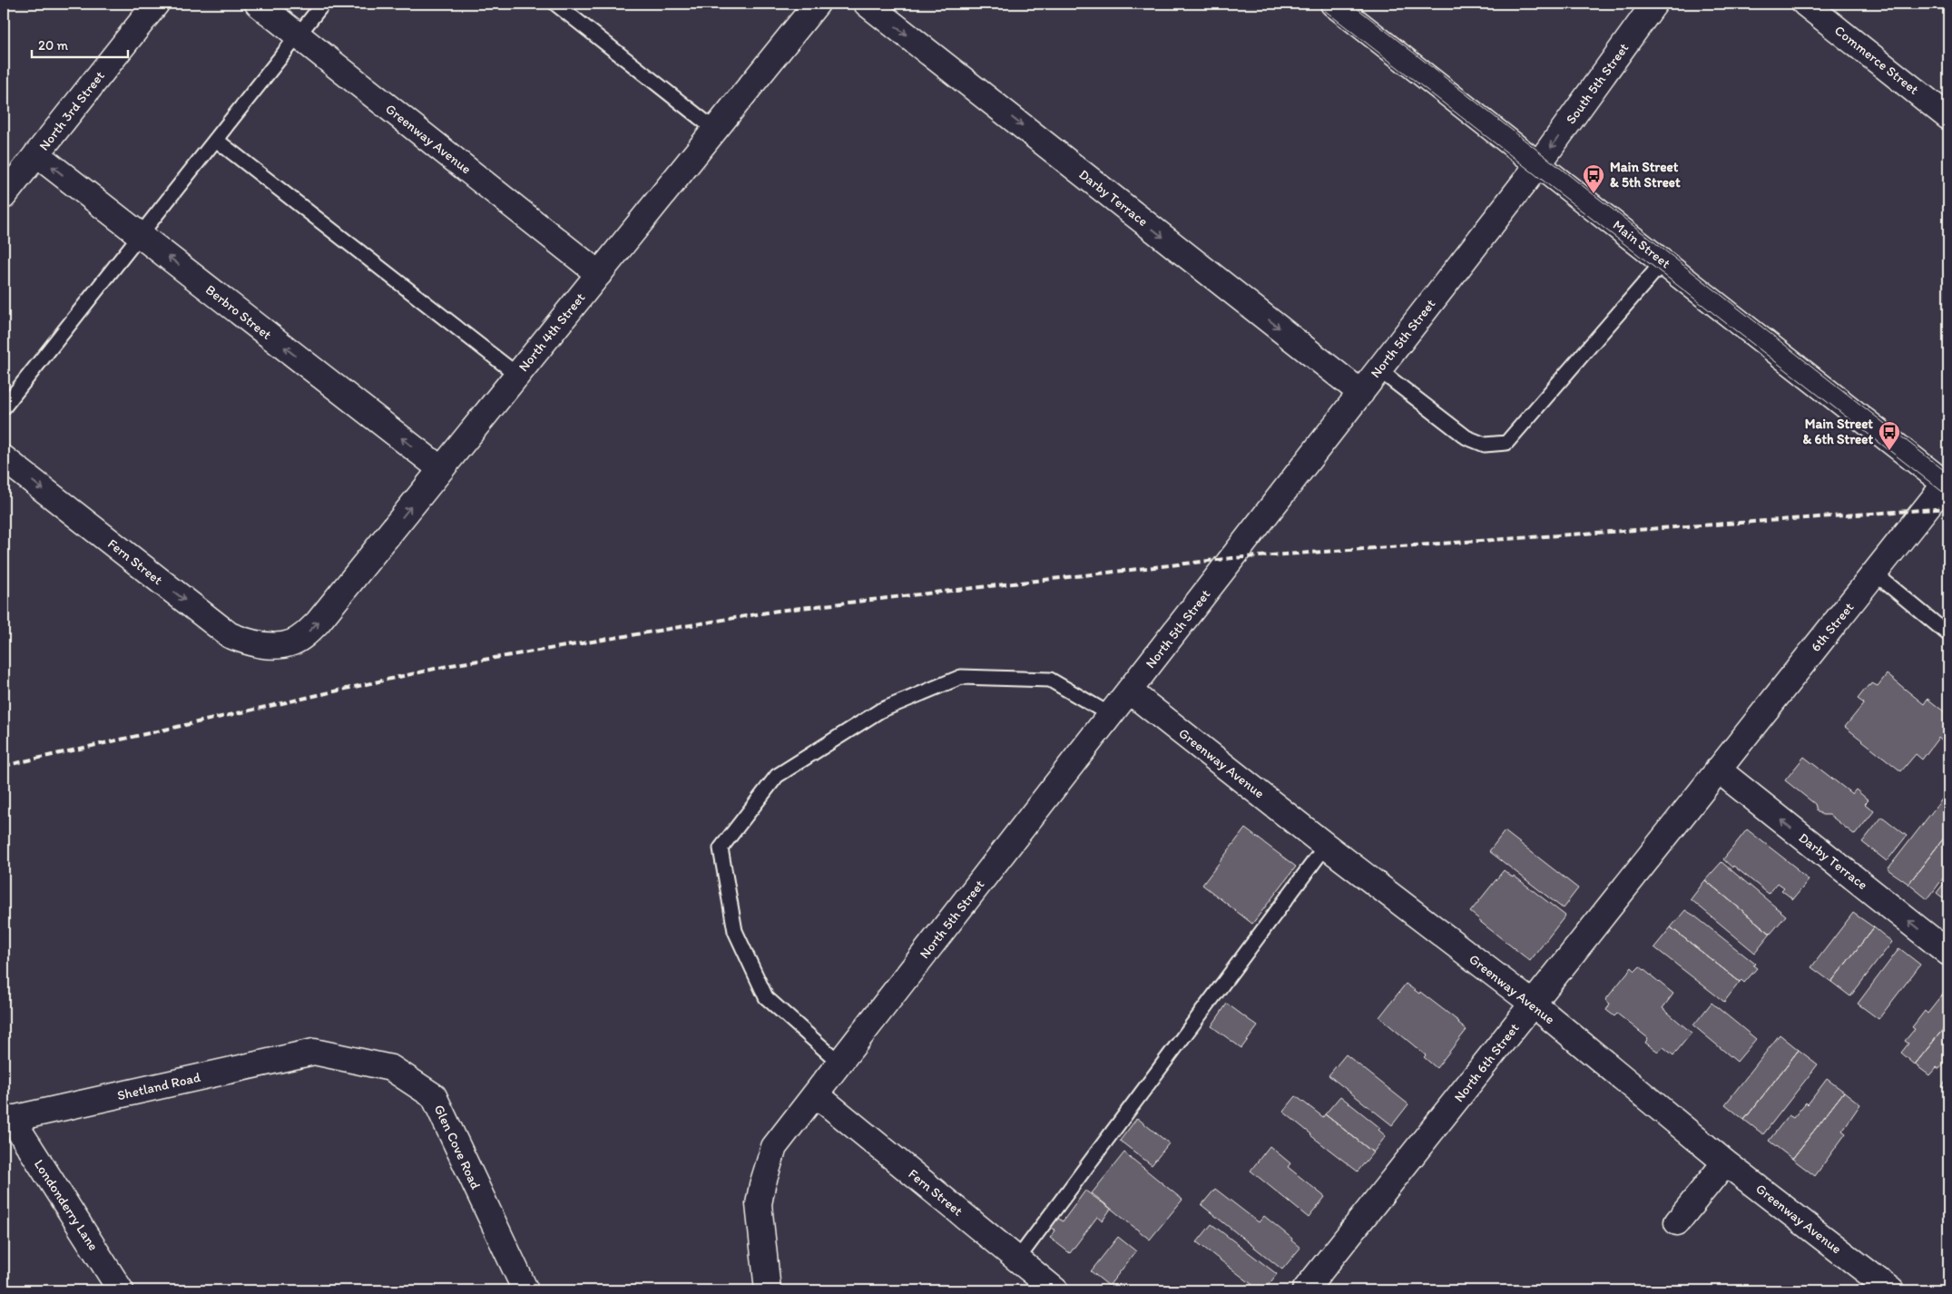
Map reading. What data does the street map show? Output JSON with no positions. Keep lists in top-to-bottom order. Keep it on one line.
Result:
{"streets":{"street":["Commerce Street","South 5th Street","North 3rd Street","Greenway Avenue","Darby Terrace","Main Street","Berbro Street","North 4th Street","North 5th Street","Fern Street","6th Street","North 6th Street","Shetland Road","Glen Cove Road","Londonderry Lane"]},"crossings":[["South 5th Street","Main Street"],["South 5th Street","North 5th Street"],["North 3rd Street","Berbro Street"],["Greenway Avenue","North 4th Street"],["Greenway Avenue","North 5th Street"],["Greenway Avenue","North 6th Street"],["Darby Terrace","North 5th Street"],["Darby Terrace","6th Street"],["Darby Terrace","North 6th Street"],["Main Street","North 5th Street"],["Main Street","6th Street"],["Berbro Street","North 4th Street"],["North 4th Street","Fern Street"],["North 5th Street","Fern Street"],["6th Street","North 6th Street"],["Shetland Road","Glen Cove Road"],["Shetland Road","Londonderry Lane"]],"one_way":["South 5th Street","Berbro Street","Fern Street"],"places":{"bus stop":["Main Street & 5th Street","Main Street & 6th Street"]},"scale_bar":"20 m"}
